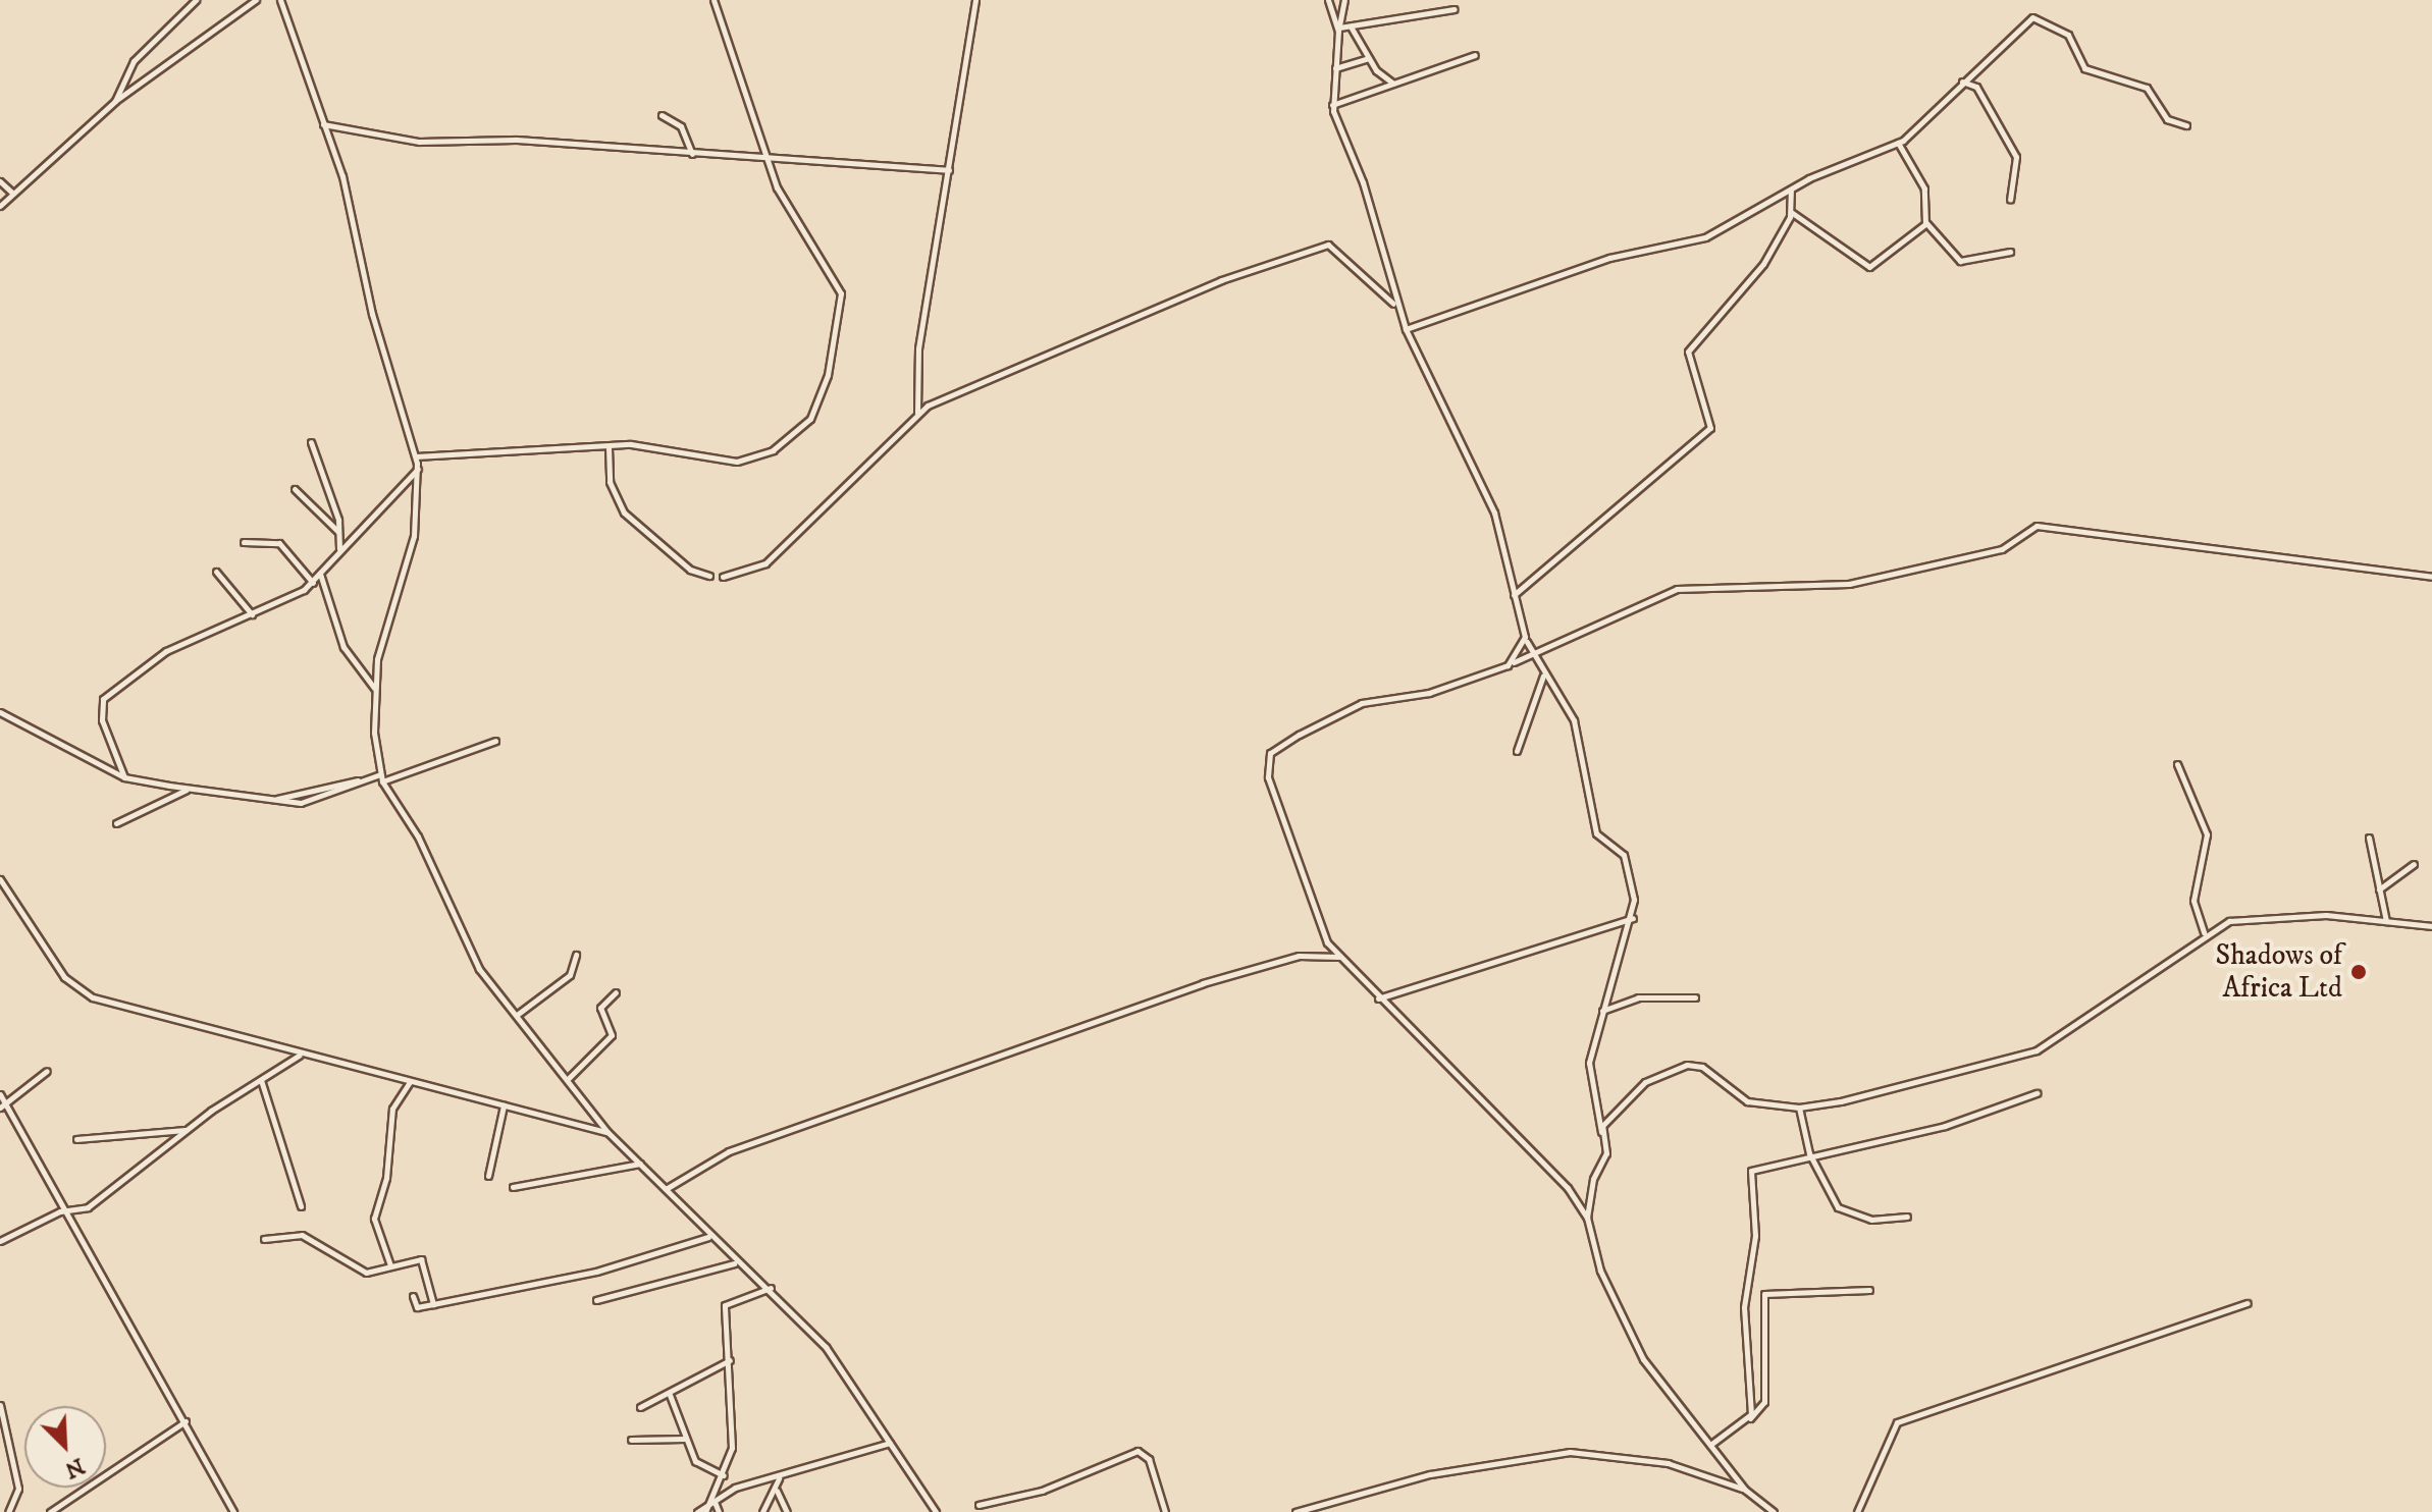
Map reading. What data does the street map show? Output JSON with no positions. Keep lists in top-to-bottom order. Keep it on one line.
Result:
{"places":["Shadows of Africa Ltd"],"north":"bottom right"}
